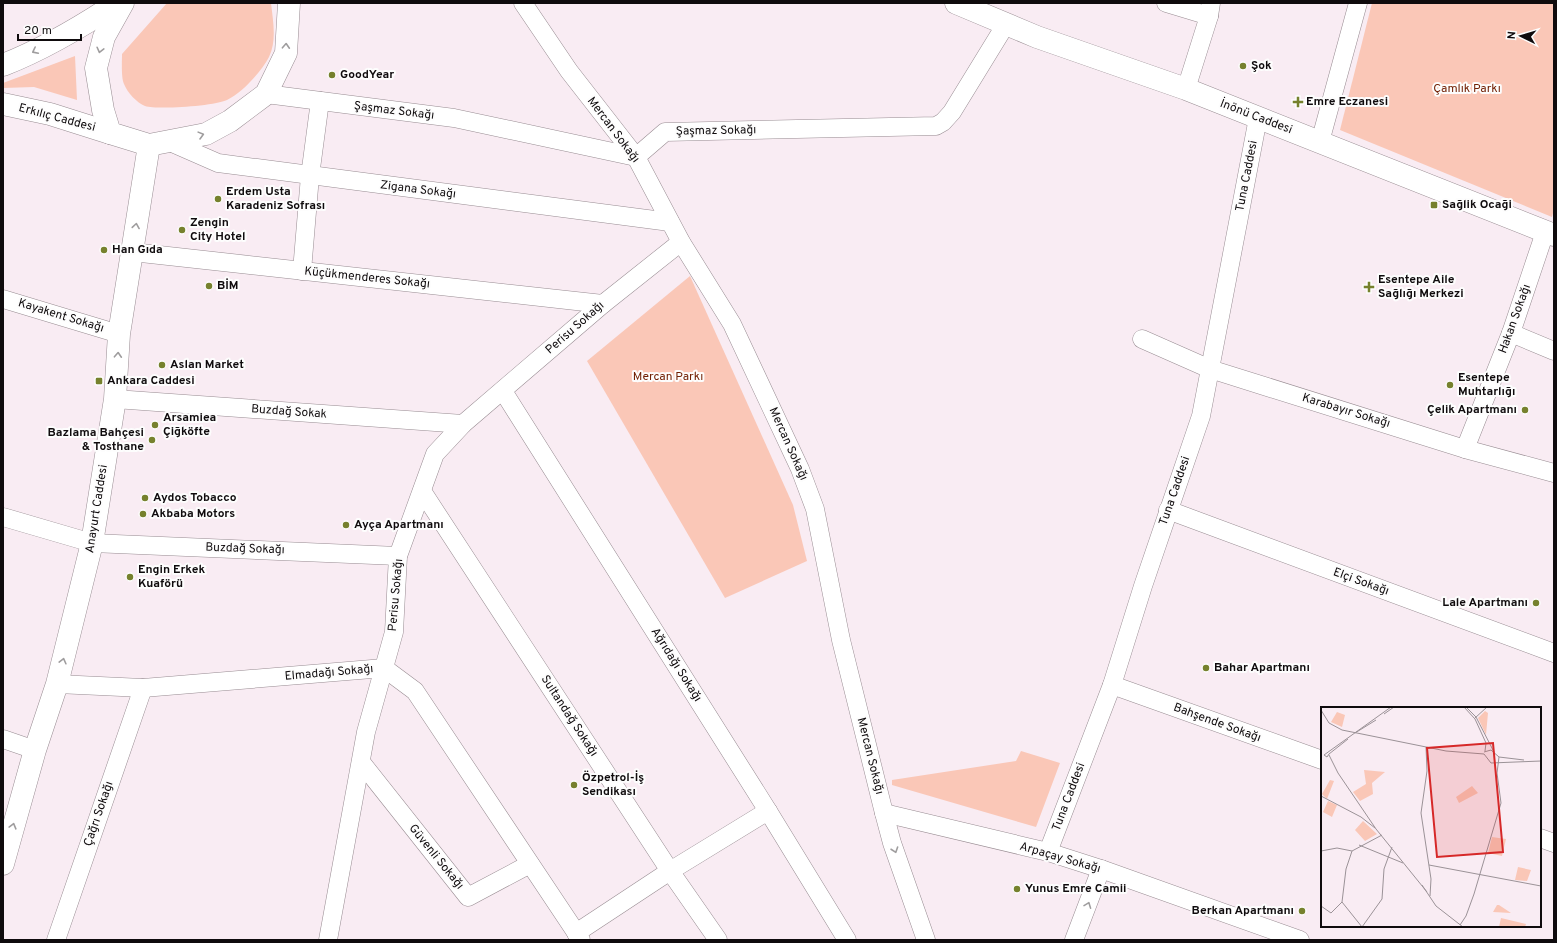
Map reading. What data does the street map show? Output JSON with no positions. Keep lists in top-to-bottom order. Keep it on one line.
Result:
{"streets":{"street":["Şaşmaz Sokağı","İnönü Caddesi","Erkılıç Caddesi","Mercan Sokağı","Tuna Caddesi","Zigana Sokağı","Küçükmenderes Sokağı","Kayakent Sokağı","Hakan Sokağı","Perisu Sokağı","Karabayır Sokağı","Buzdağ Sokak","Anayurt Caddesi","Buzdağ Sokağı","Elçi Sokağı","Ağrıdağı Sokağı","Elmadağı Sokağı","Sultandağ Sokağı","Bahşende Sokağı","Çağrı Sokağı","Güvenli Sokağı","Arpaçay Sokağı"]},"crossings":[["Şaşmaz Sokağı","İnönü Caddesi"],["Şaşmaz Sokağı","Erkılıç Caddesi"],["Şaşmaz Sokağı","Mercan Sokağı"],["İnönü Caddesi","Tuna Caddesi"],["İnönü Caddesi","Hakan Sokağı"],["Erkılıç Caddesi","Zigana Sokağı"],["Erkılıç Caddesi","Anayurt Caddesi"],["Mercan Sokağı","Zigana Sokağı"],["Mercan Sokağı","Perisu Sokağı"],["Mercan Sokağı","Arpaçay Sokağı"],["Tuna Caddesi","Karabayır Sokağı"],["Tuna Caddesi","Elçi Sokağı"],["Tuna Caddesi","Bahşende Sokağı"],["Tuna Caddesi","Arpaçay Sokağı"],["Zigana Sokağı","Anayurt Caddesi"],["Küçükmenderes Sokağı","Perisu Sokağı"],["Küçükmenderes Sokağı","Anayurt Caddesi"],["Kayakent Sokağı","Anayurt Caddesi"],["Hakan Sokağı","Karabayır Sokağı"],["Perisu Sokağı","Buzdağ Sokak"],["Perisu Sokağı","Buzdağ Sokağı"],["Perisu Sokağı","Ağrıdağı Sokağı"],["Perisu Sokağı","Elmadağı Sokağı"],["Perisu Sokağı","Sultandağ Sokağı"],["Perisu Sokağı","Güvenli Sokağı"],["Buzdağ Sokak","Anayurt Caddesi"],["Anayurt Caddesi","Buzdağ Sokağı"],["Anayurt Caddesi","Elmadağı Sokağı"],["Elmadağı Sokağı","Çağrı Sokağı"],["Elmadağı Sokağı","Güvenli Sokağı"]],"one_way":["Anayurt Caddesi"],"parks":["Çamlık Parkı","Mercan Parkı"],"places":{"other":["Şok","GoodYear","Erdem Usta Karadeniz Sofrası","Zengin City Hotel","Han Gıda","BİM","Aslan Market","Esentepe Muhtarlığı","Çelik Apartmanı","Arsamiea Çiğköfte","Bazlama Bahçesi & Tosthane","Aydos Tobacco","Akbaba Motors","Ayça Apartmanı","Engin Erkek Kuaförü","Lale Apartmanı","Bahar Apartmanı","Özpetrol-İş Sendikası","Yunus Emre Camii","Berkan Apartmanı"],"health":["Emre Eczanesi","Esentepe Aile Sağlığı Merkezi"],"transit":["Sağlik Ocaği","Ankara Caddesi"]},"scale_bar":"20 m","north":"left"}
